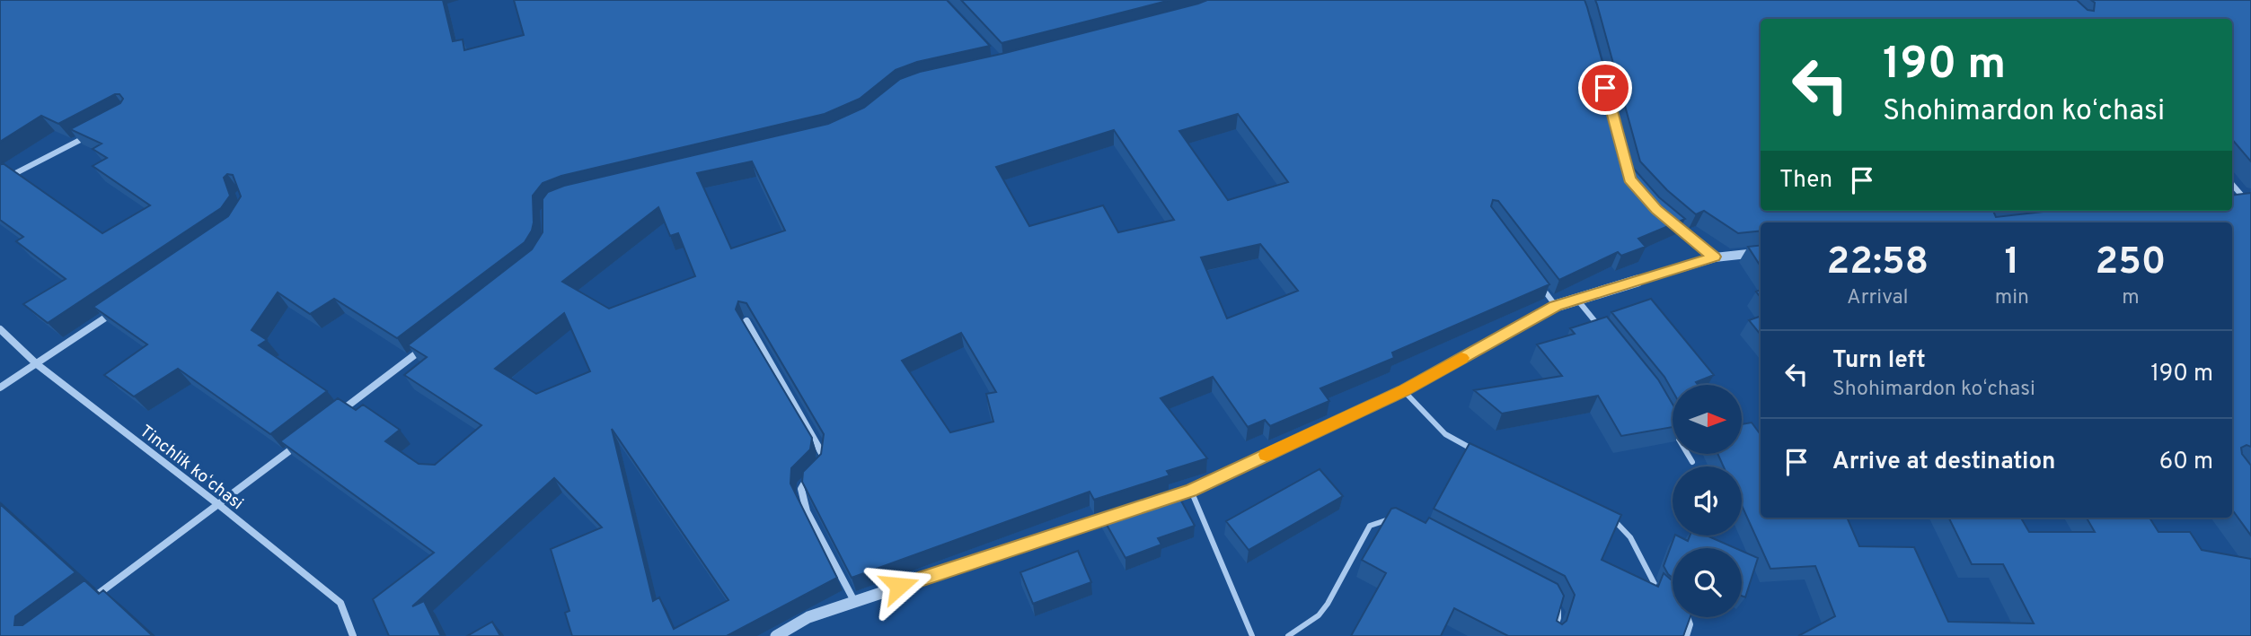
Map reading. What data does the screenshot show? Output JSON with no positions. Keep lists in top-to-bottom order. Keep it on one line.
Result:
{"streets":{"street":["Tinchlik koʻchasi"]},"north":"right","page":{"turn":["190 m","Shohimardon koʻchasi"],"then":"Then","eta":["22:58","Arrival","1","min","250","m"],"list":[{"name":"Turn left","note":"Shohimardon koʻchasi","value":"190 m"},{"name":"Arrive at destination","value":"60 m"}]}}
